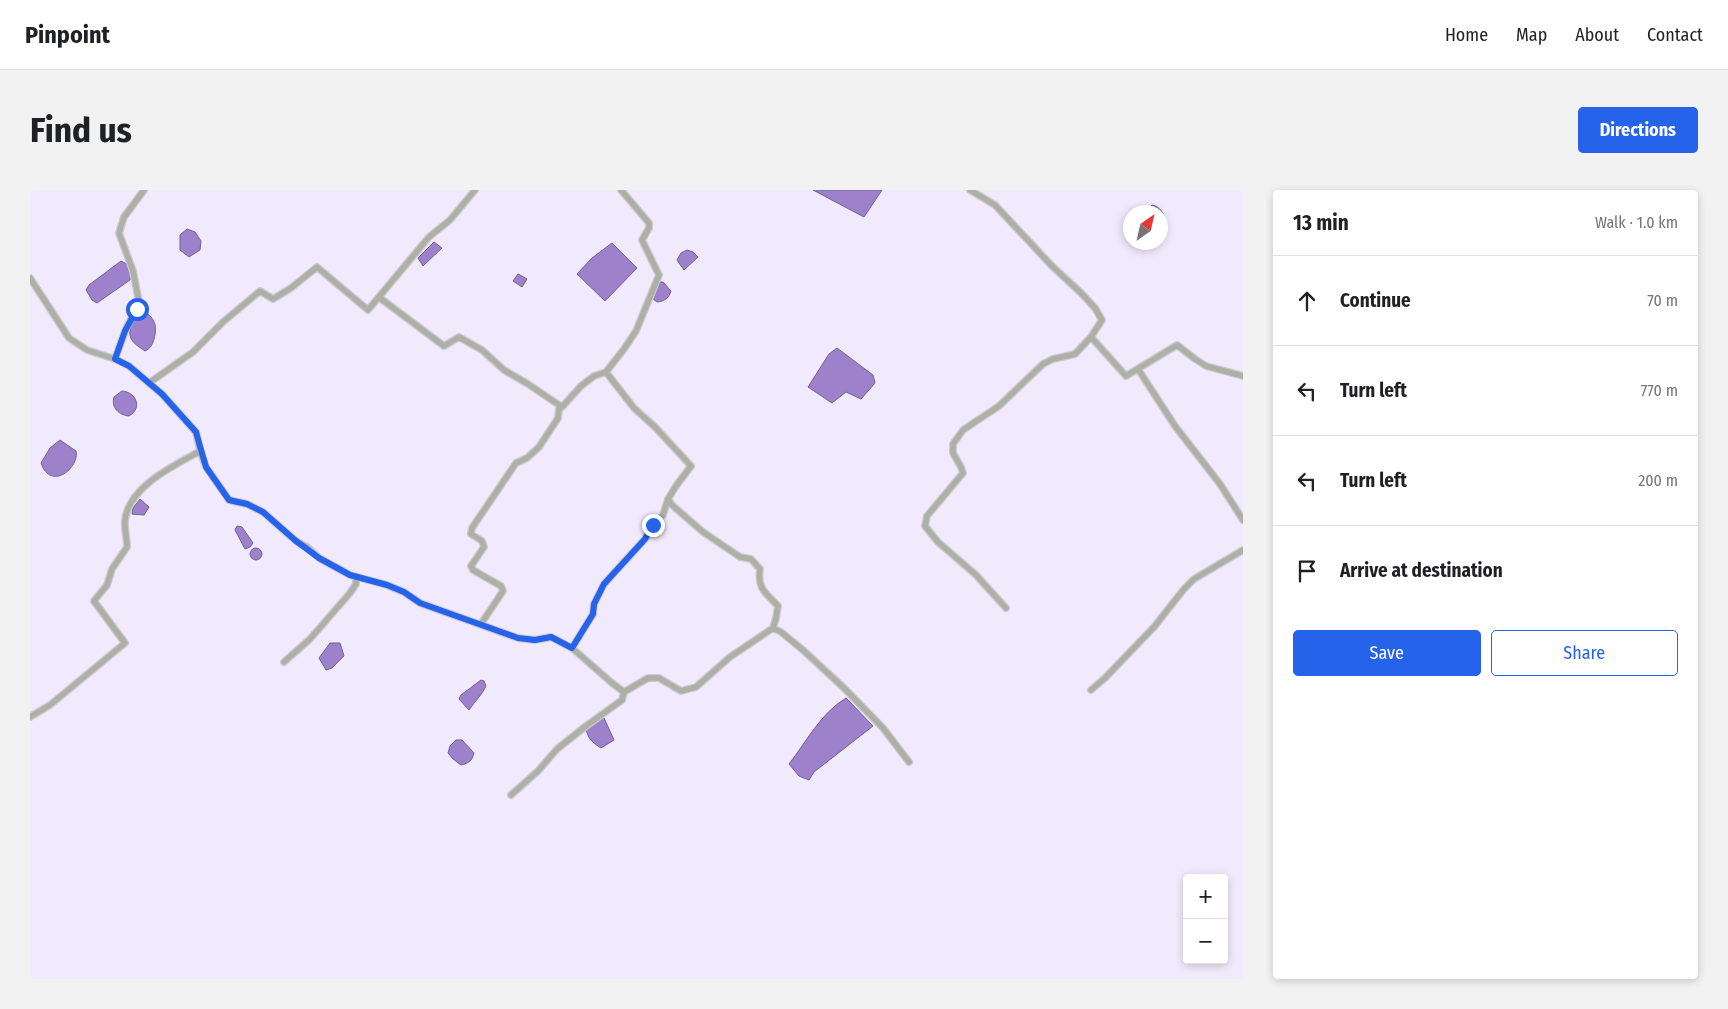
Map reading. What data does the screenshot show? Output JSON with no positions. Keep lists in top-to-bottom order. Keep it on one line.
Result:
{"north":"top right","page":{"header":"Pinpoint","nav":["Home","Map","About","Contact"],"buttons":["Directions",["Save","Share"]],"title":"Find us","heading":["13 min","Walk · 1.0 km"],"list":[["Continue","70 m"],["Turn left","770 m"],["Turn left","200 m"],"Arrive at destination"],"map_buttons":["+","−"]}}
